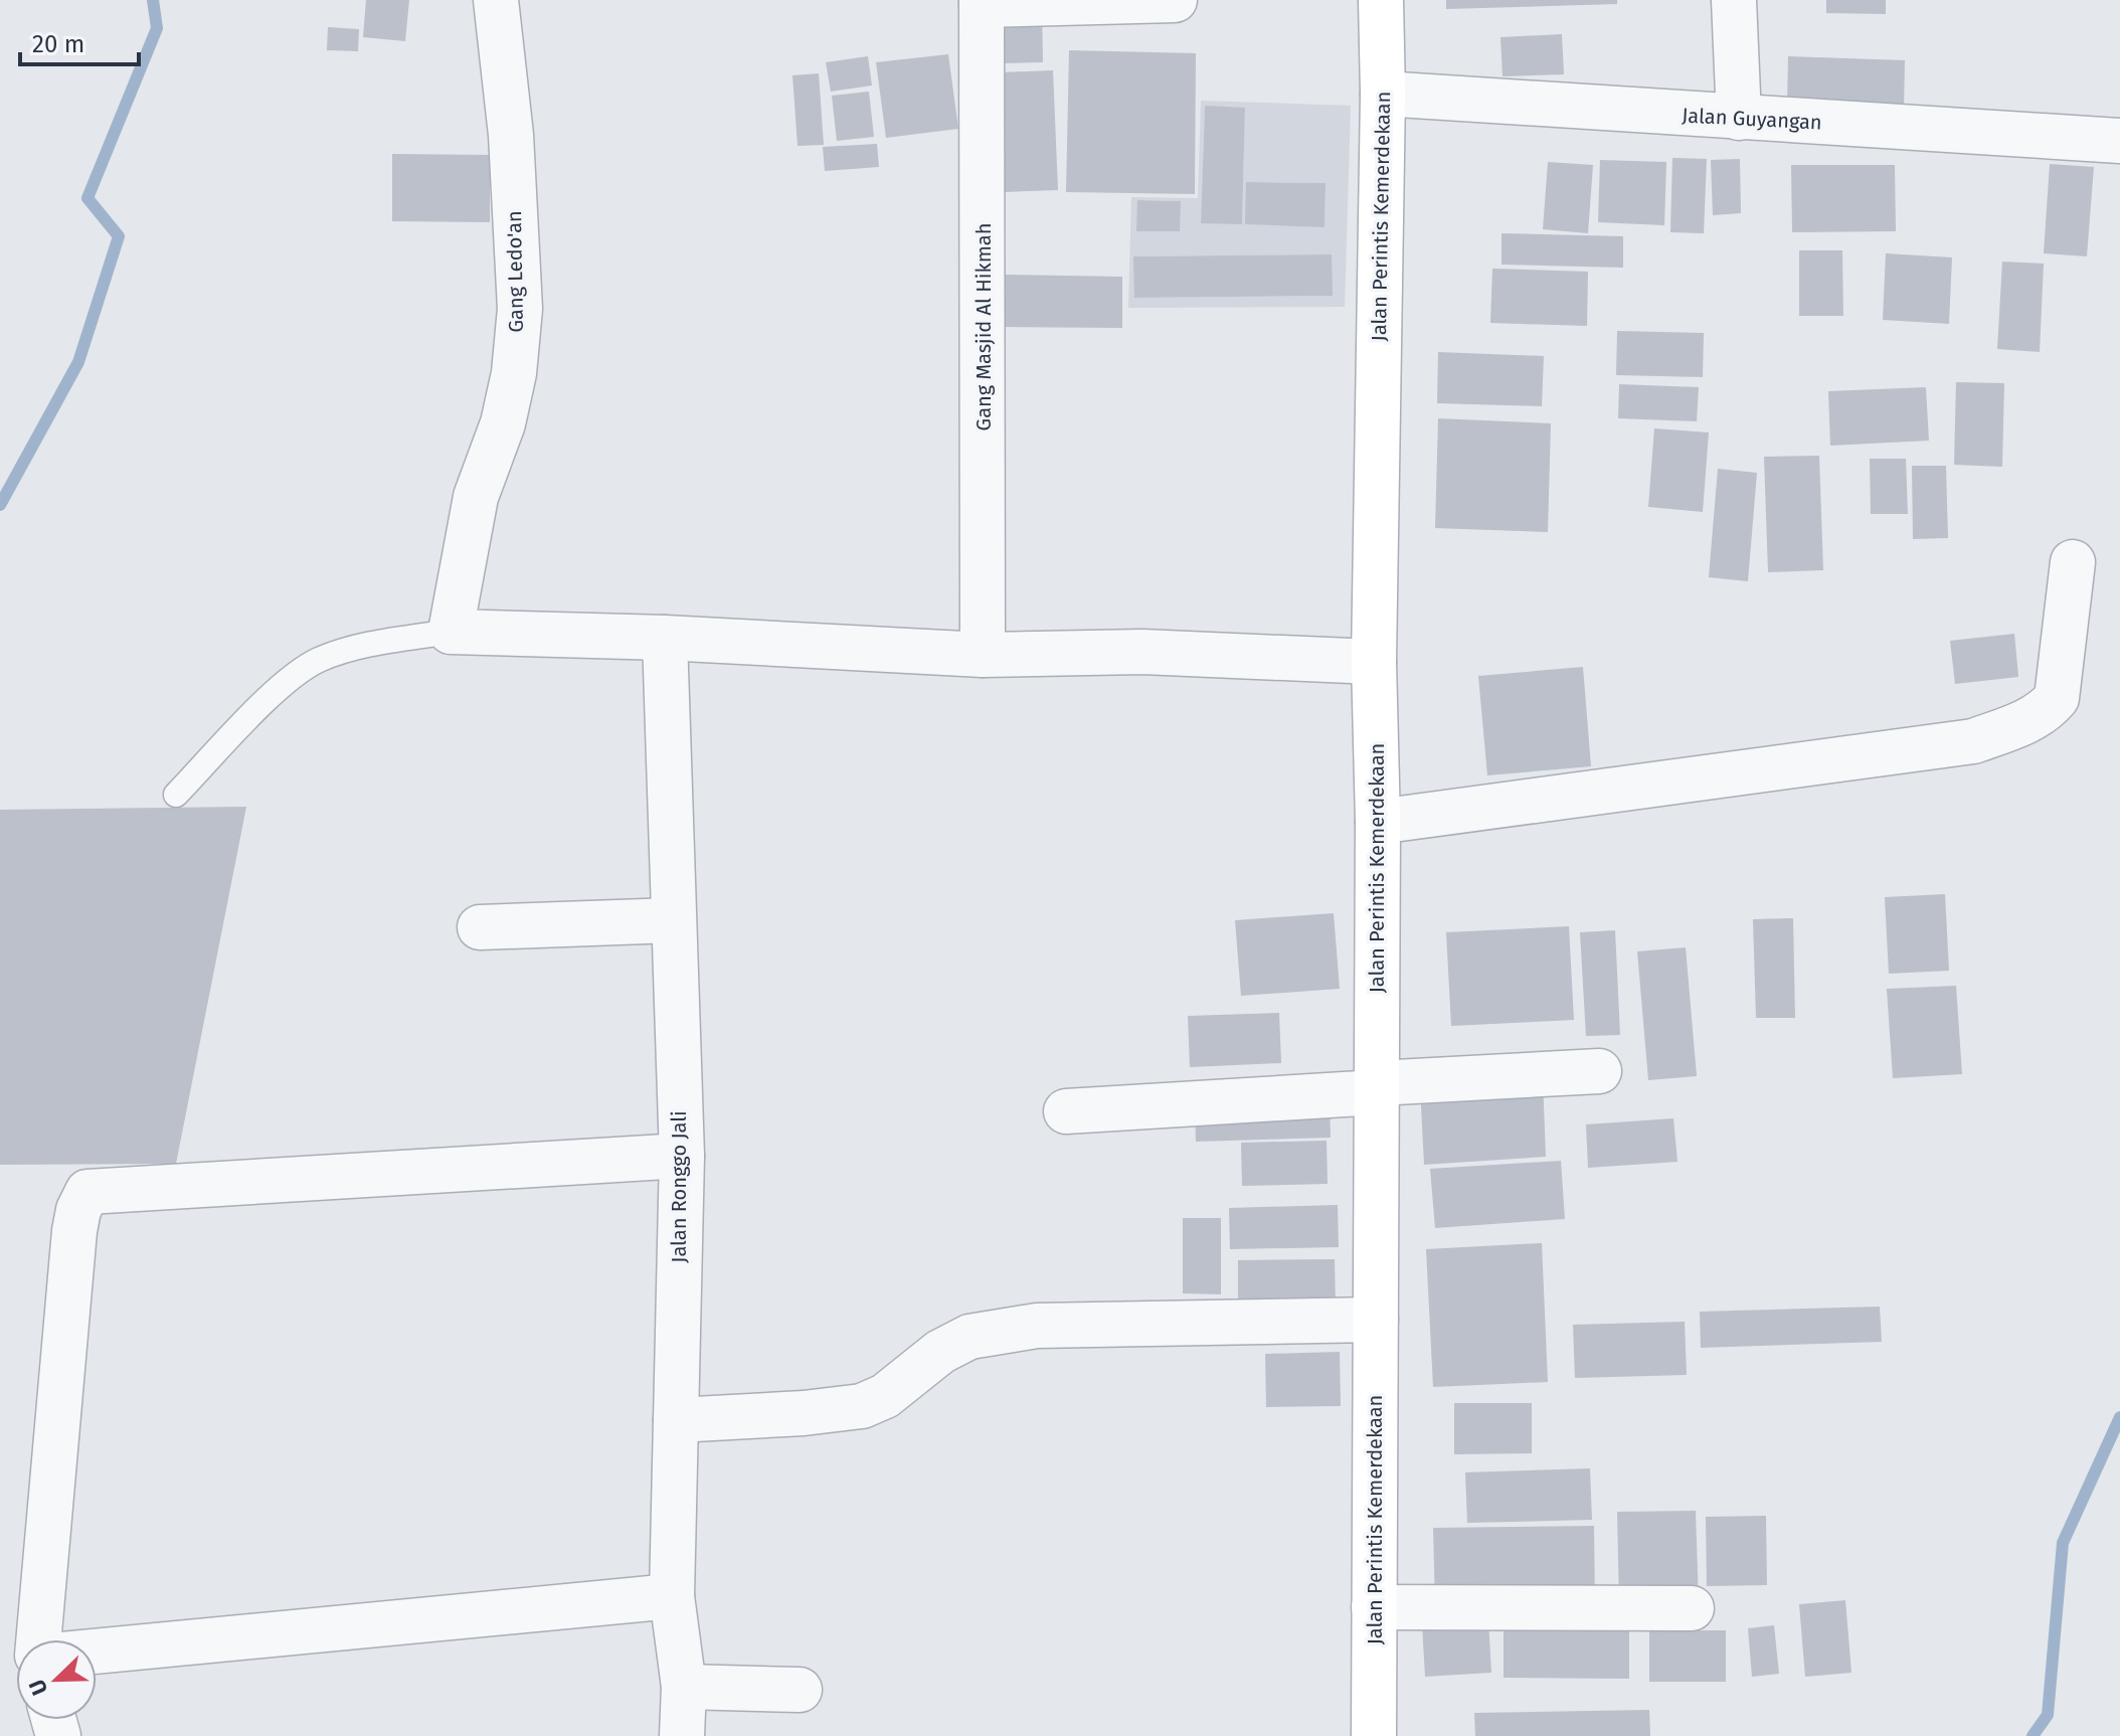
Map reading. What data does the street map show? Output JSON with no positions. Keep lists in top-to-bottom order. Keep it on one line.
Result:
{"streets":{"main road":["Jalan Perintis Kemerdekaan"],"street":["Jalan Guyangan","Gang Ledo'an","Gang Masjid Al Hikmah","Jalan Ronggo Jali"]},"crossings":[["Jalan Guyangan","Jalan Perintis Kemerdekaan"]],"scale_bar":"20 m","north":"bottom left"}
